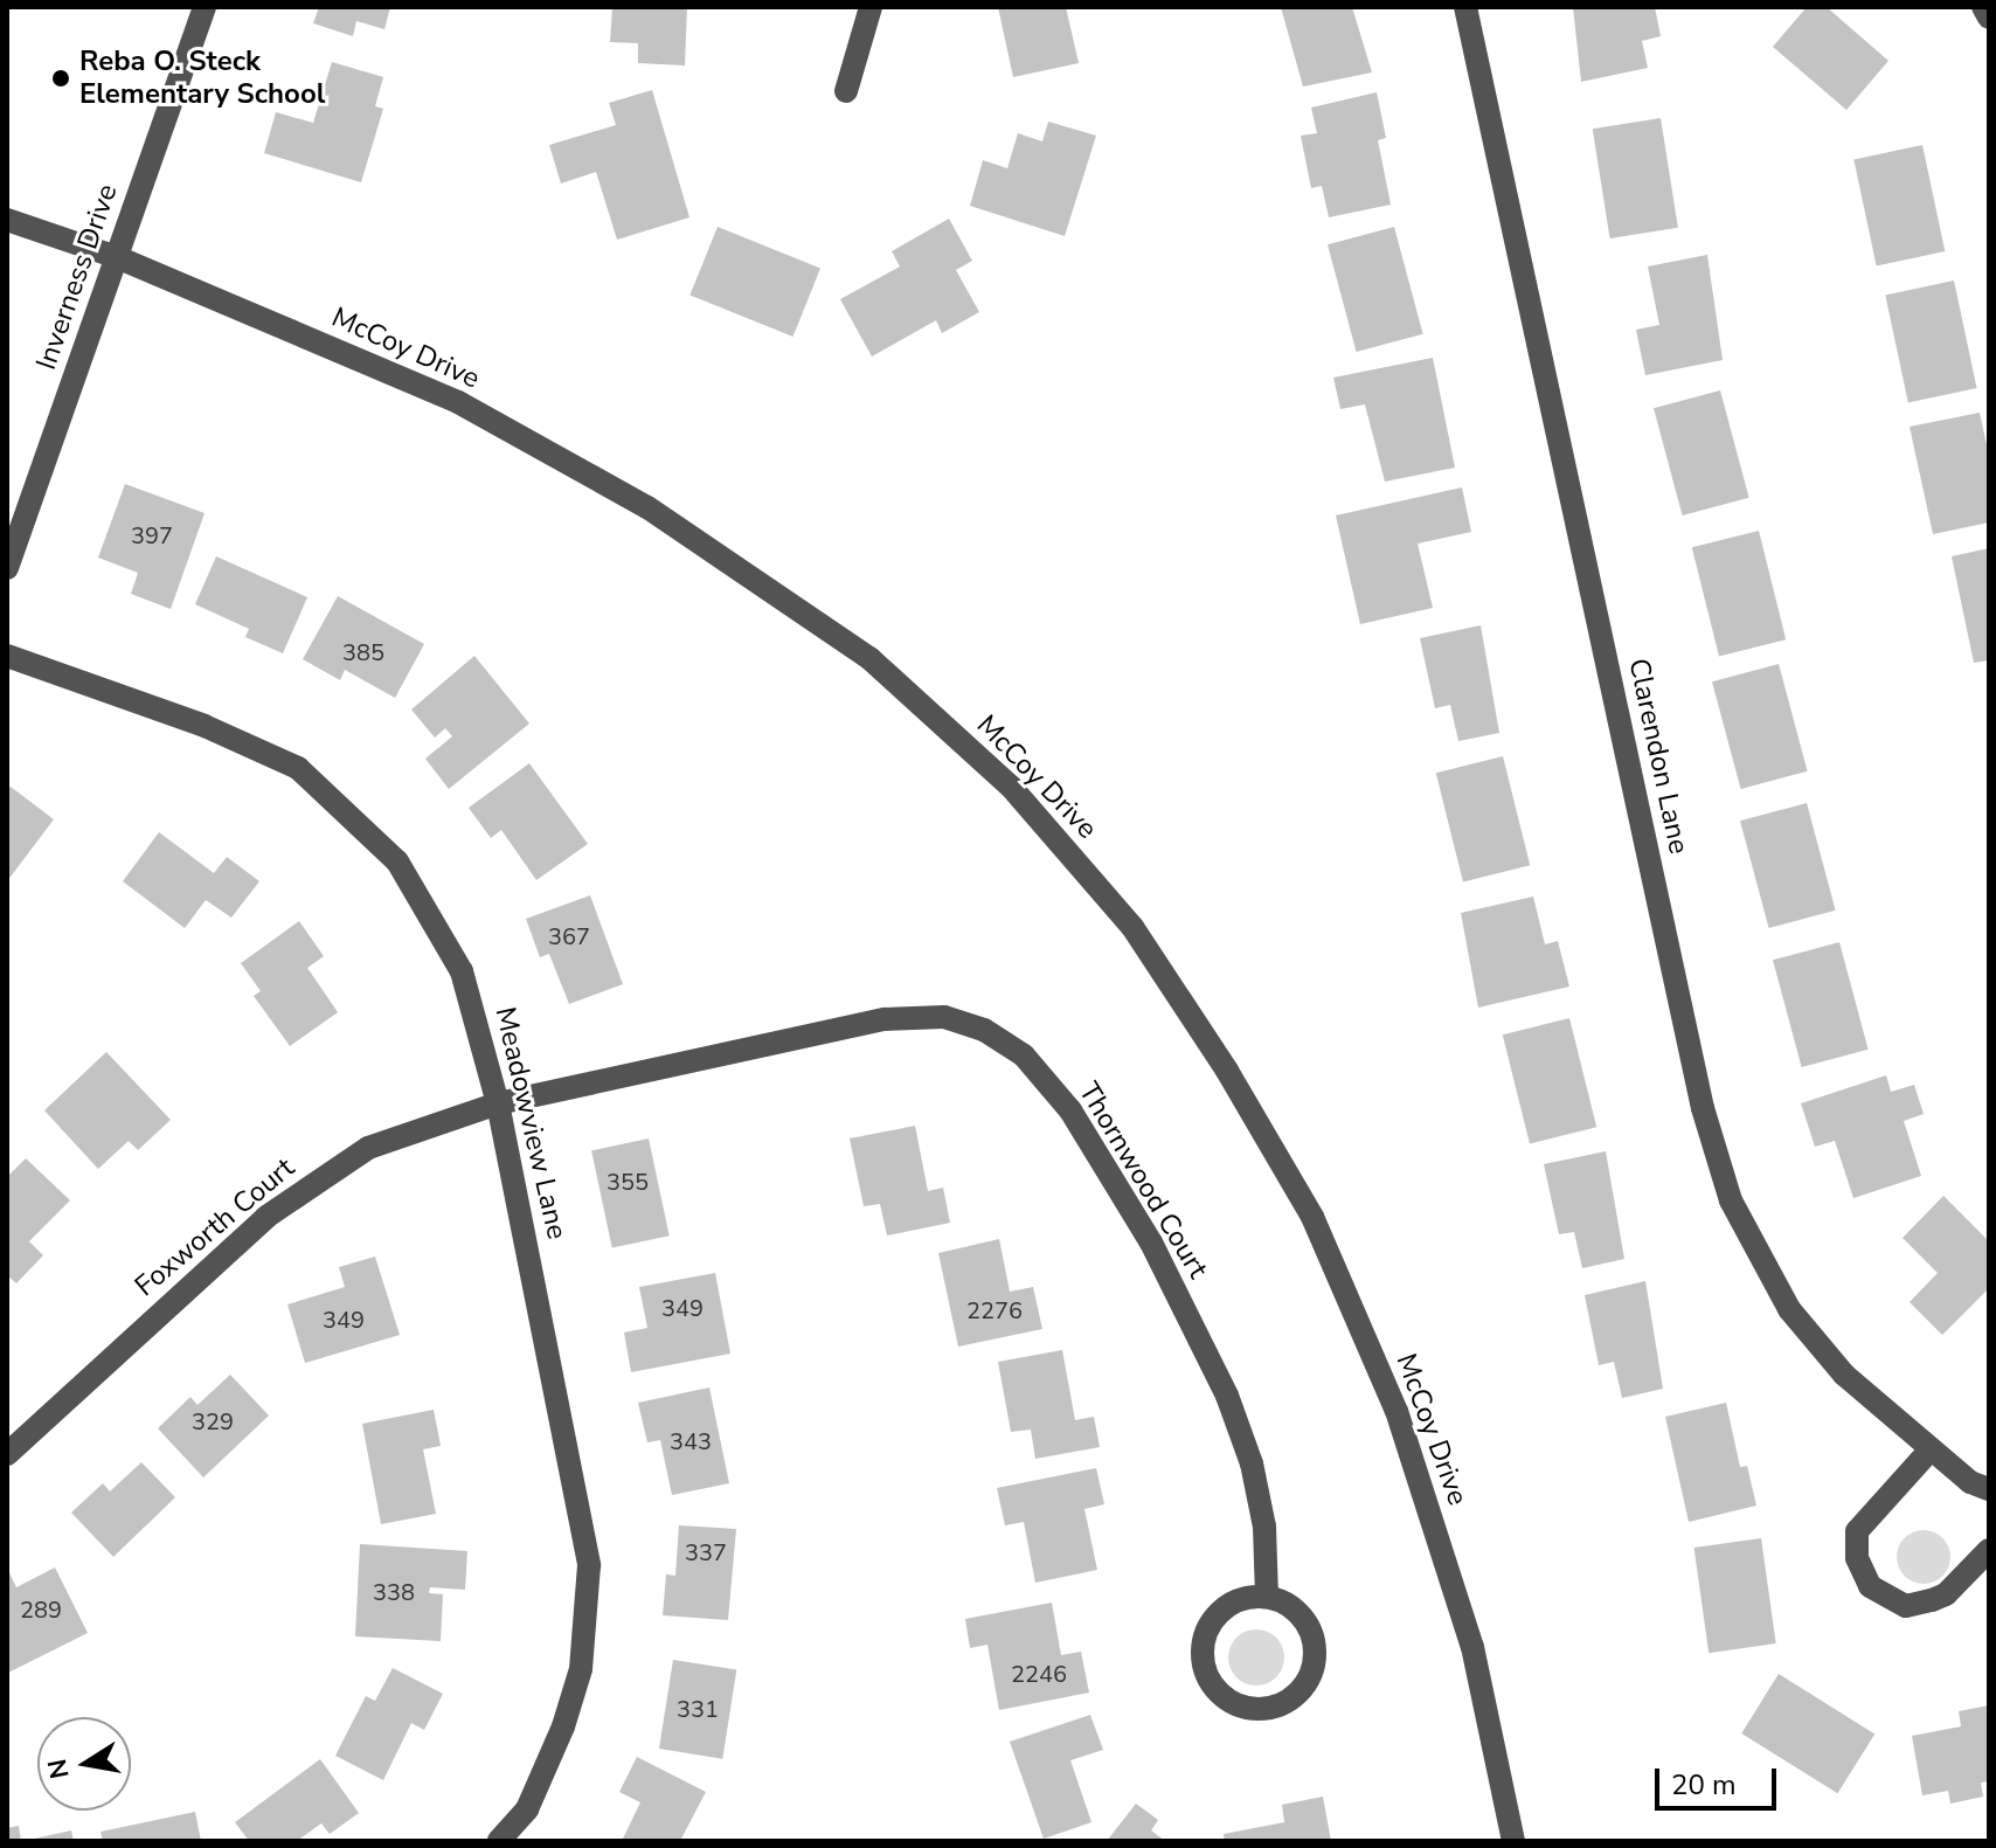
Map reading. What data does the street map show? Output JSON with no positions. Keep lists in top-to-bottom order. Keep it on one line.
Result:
{"streets":{"street":["Inverness Drive","McCoy Drive","Clarendon Lane","Meadowview Lane","Thornwood Court","Foxworth Court"]},"crossings":[["Inverness Drive","McCoy Drive"],["Meadowview Lane","Thornwood Court"],["Meadowview Lane","Foxworth Court"],["Thornwood Court","Foxworth Court"]],"places":["Reba O. Steck Elementary School"],"house_numbers":["397","385","367","355","349","2276","349","329","343","337","338","289","2246","331"],"scale_bar":"20 m","north":"left"}
